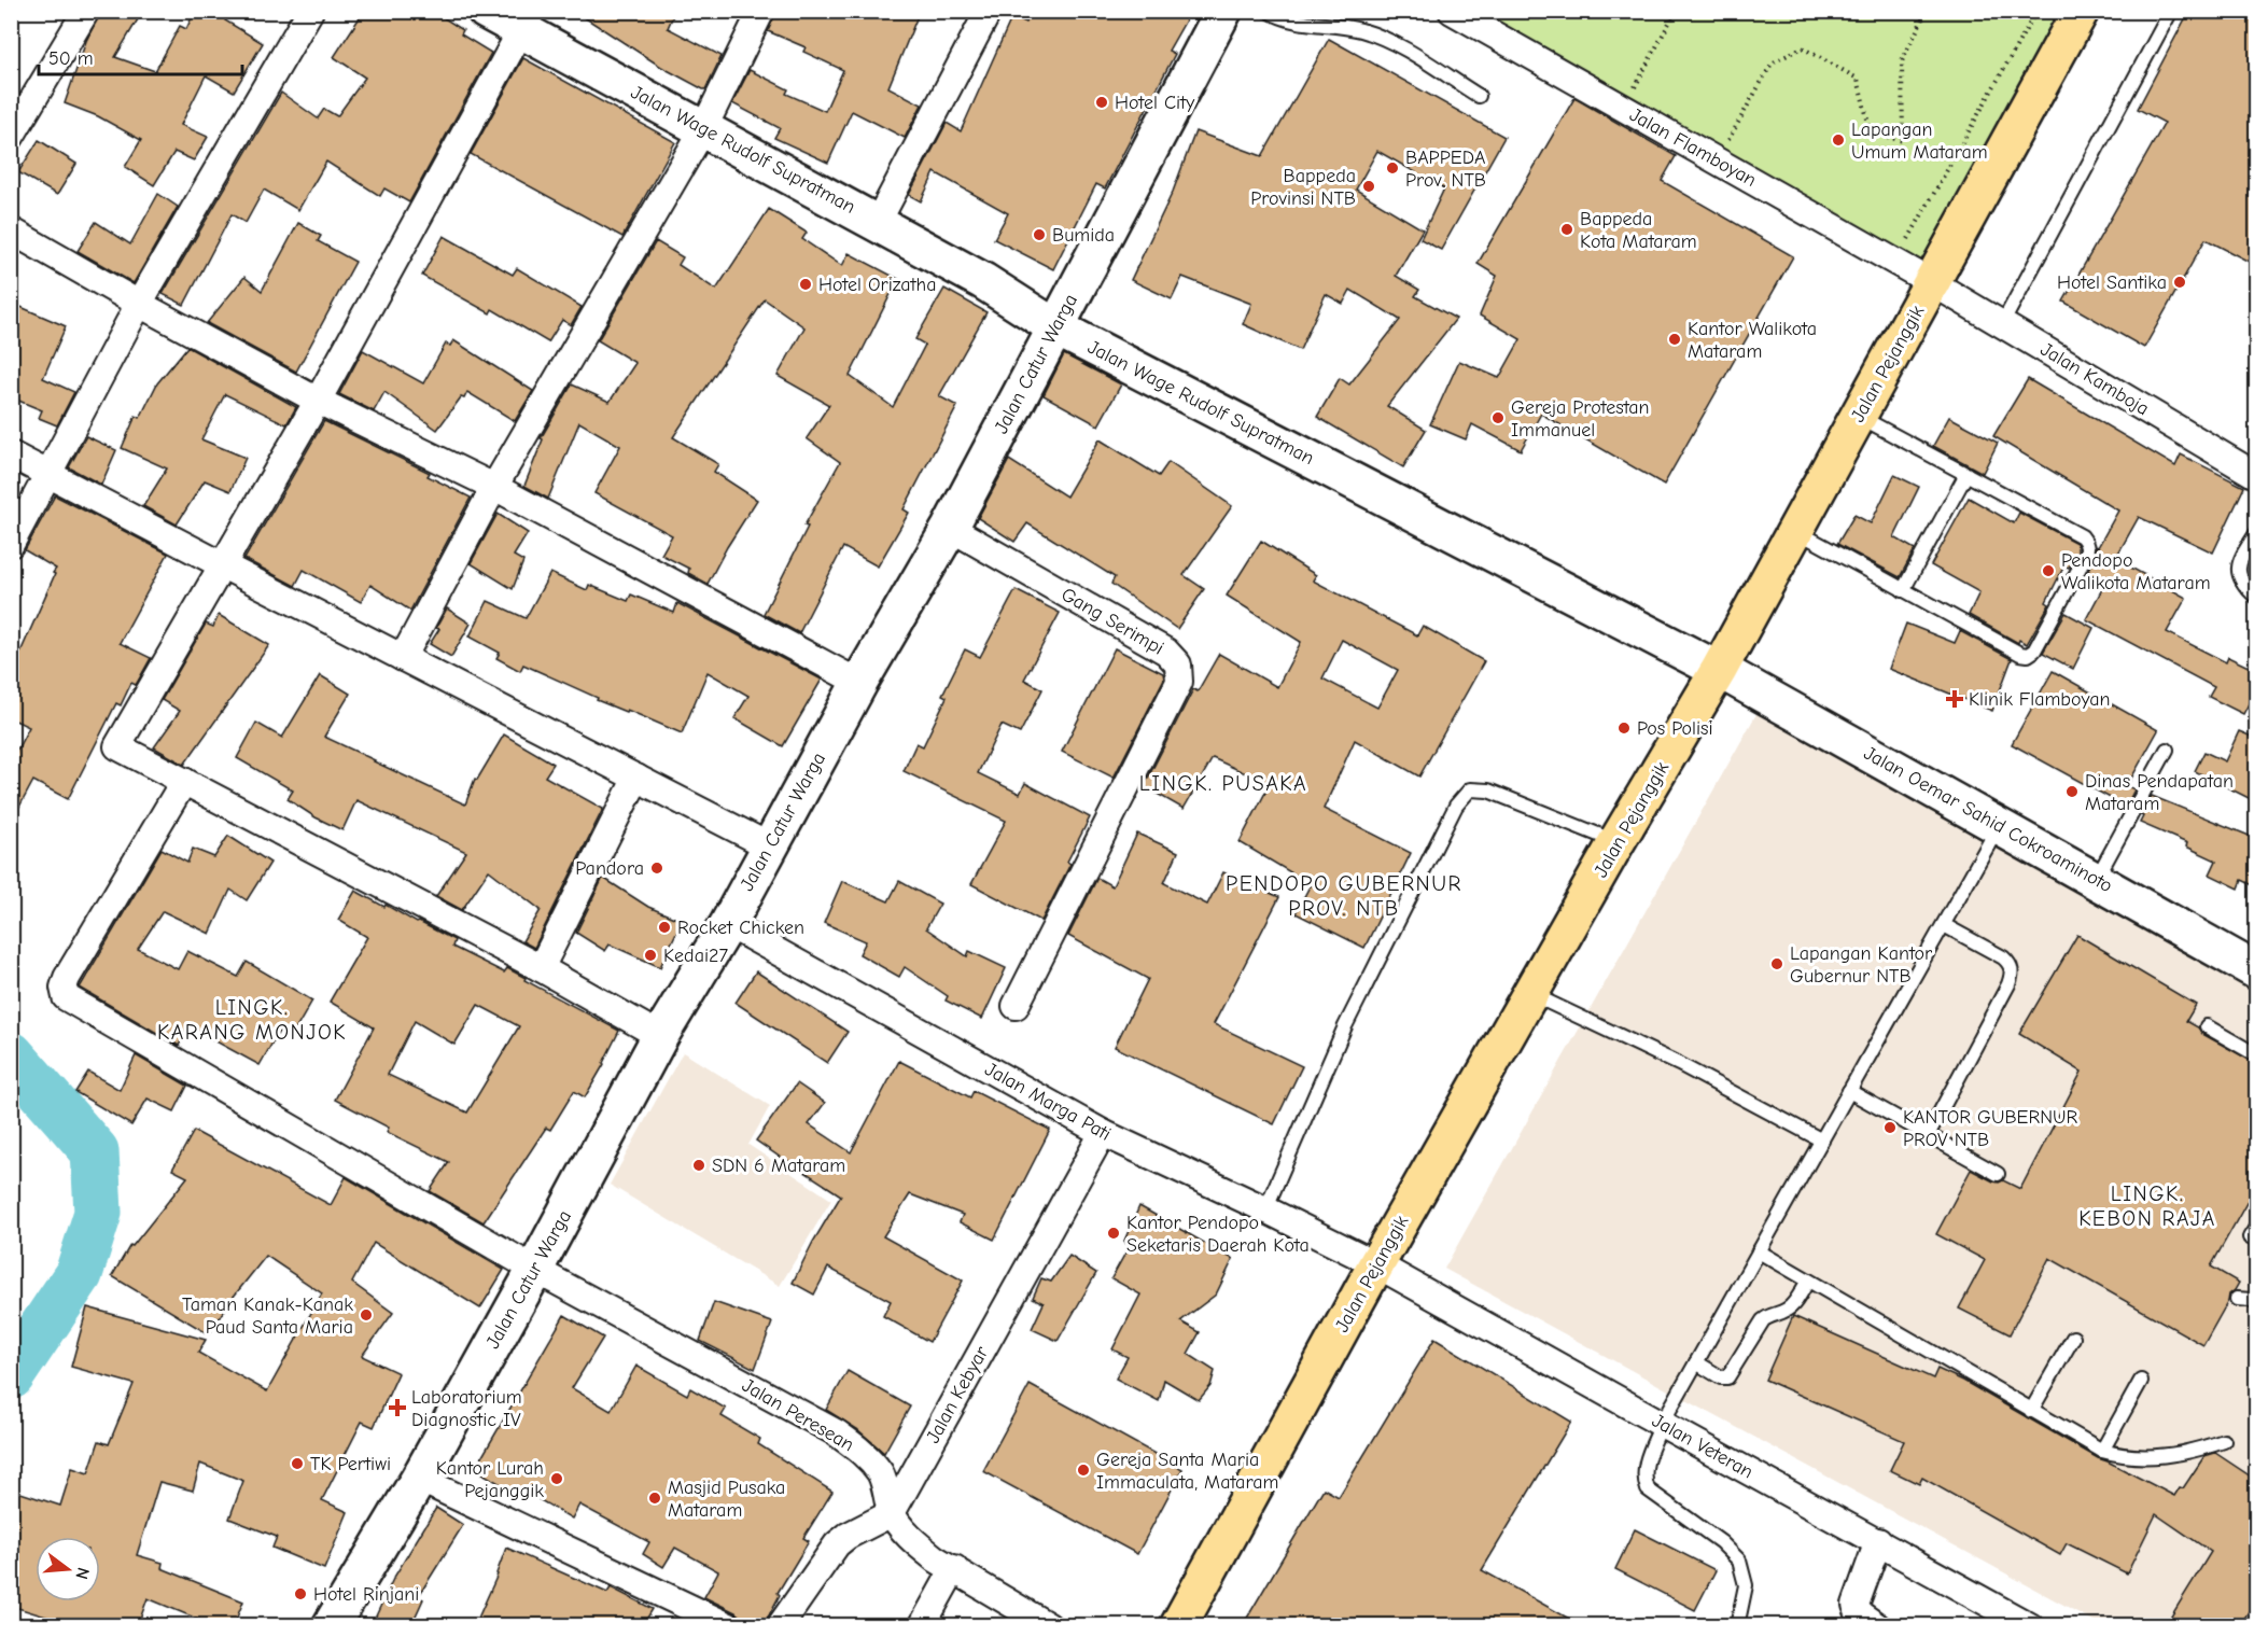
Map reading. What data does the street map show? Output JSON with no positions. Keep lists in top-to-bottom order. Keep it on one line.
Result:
{"streets":{"main road":["Jalan Pejanggik"],"street":["Jalan Flamboyan","Jalan Wage Rudolf Supratman","Jalan Catur Warga","Jalan Kamboja","Gang Serimpi","Jalan Oemar Sahid Cokroaminoto","Jalan Marga Pati","Jalan Kebyar","Jalan Peresean","Jalan Veteran"]},"crossings":[["Jalan Flamboyan","Jalan Pejanggik"],["Jalan Flamboyan","Jalan Kamboja"],["Jalan Wage Rudolf Supratman","Jalan Catur Warga"],["Jalan Wage Rudolf Supratman","Jalan Pejanggik"],["Jalan Wage Rudolf Supratman","Jalan Oemar Sahid Cokroaminoto"],["Jalan Catur Warga","Gang Serimpi"],["Jalan Catur Warga","Jalan Marga Pati"],["Jalan Catur Warga","Jalan Peresean"],["Jalan Pejanggik","Jalan Kamboja"],["Jalan Pejanggik","Jalan Oemar Sahid Cokroaminoto"],["Jalan Pejanggik","Jalan Marga Pati"],["Jalan Pejanggik","Jalan Veteran"],["Jalan Marga Pati","Jalan Kebyar"],["Jalan Marga Pati","Jalan Veteran"],["Jalan Kebyar","Jalan Peresean"]],"districts":["LINGK. PUSAKA","PENDOPO GUBERNUR PROV. NTB","LINGK. KARANG MONJOK","LINGK. KEBON RAJA"],"places":{"other":["Hotel City","Lapangan Umum Mataram","BAPPEDA Prov. NTB","Bappeda Provinsi NTB","Bappeda Kota Mataram","Bumida","Hotel Santika","Hotel Orizatha","Kantor Walikota Mataram","Gereja Protestan Immanuel","Pendopo Walikota Mataram","Pos Polisi","Dinas Pendapatan Mataram","Pandora","Rocket Chicken","Kedai27","Lapangan Kantor Gubernur NTB","KANTOR GUBERNUR PROV NTB","SDN 6 Mataram","Kantor Pendopo Seketaris Daerah Kota","Taman Kanak-Kanak Paud Santa Maria","TK Pertiwi","Gereja Santa Maria Immaculata, Mataram","Kantor Lurah Pejanggik","Masjid Pusaka Mataram","Hotel Rinjani"],"health":["Klinik Flamboyan","Laboratorium Diagnostic IV"]},"scale_bar":"50 m","north":"right"}
